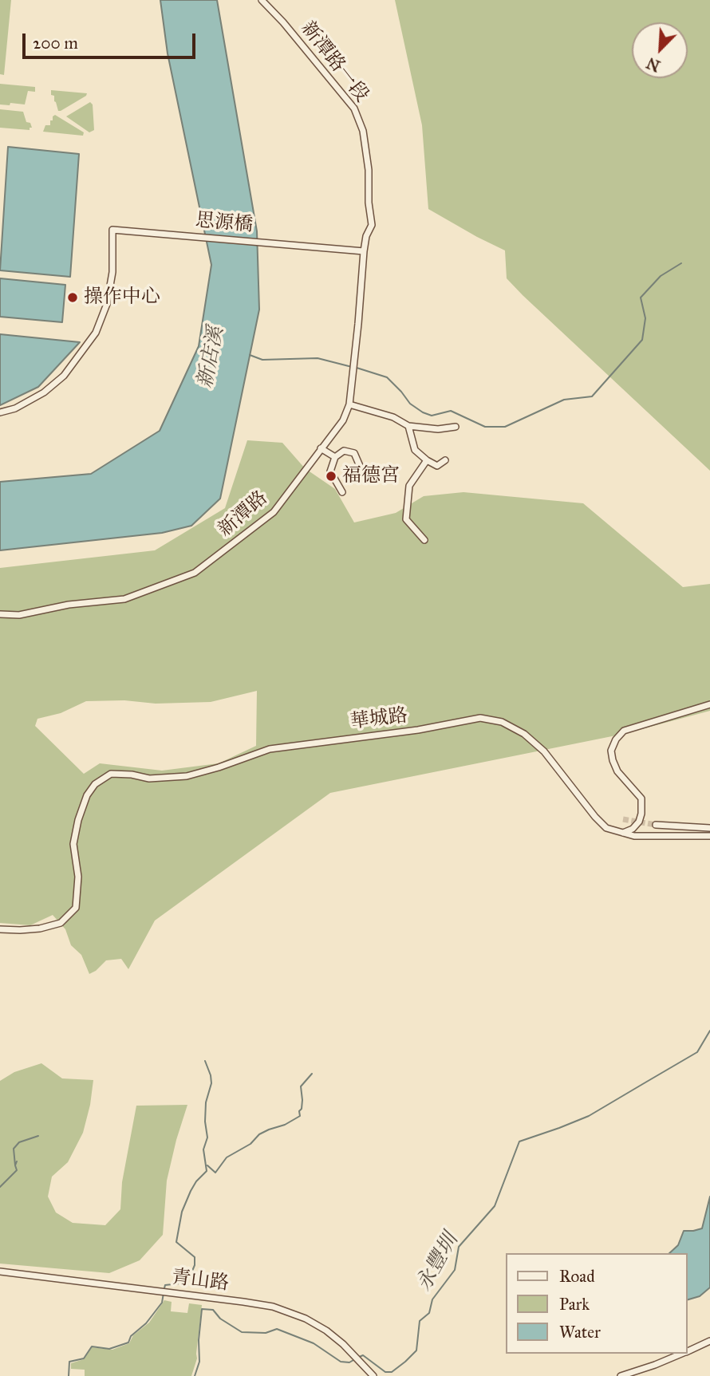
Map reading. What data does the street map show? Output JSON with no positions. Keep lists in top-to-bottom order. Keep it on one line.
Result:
{"streets":{"street":["新潭路一段","思源橋","新潭路","華城路","青山路"]},"crossings":[["新潭路一段","思源橋"],["新潭路一段","新潭路"],["思源橋","新潭路"]],"water":["新店溪","永豐圳"],"places":["操作中心","福德宮"],"legend":["Road","Park","Water"],"scale_bar":"200 m","north":"bottom left"}
